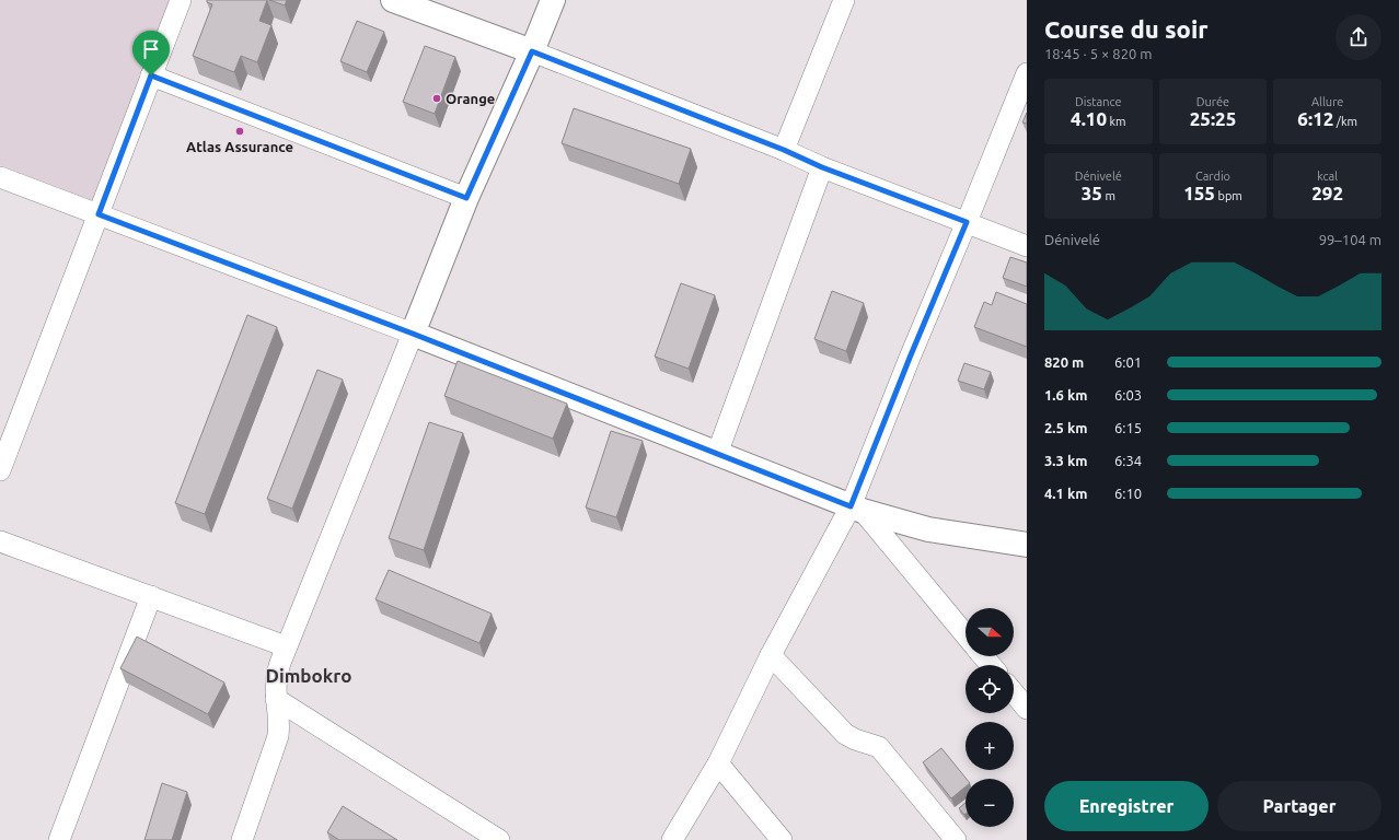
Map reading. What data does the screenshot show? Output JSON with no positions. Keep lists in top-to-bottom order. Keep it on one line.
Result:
{"districts":["Dimbokro"],"places":["Orange","Atlas Assurance"],"north":"right","page":{"heading":["Course du soir","18:45 · 5 × 820 m"],"stats":[["Distance","4.10 km"],["Durée","25:25"],["Allure","6:12 /km"],["Dénivelé","35 m"],["Cardio","155 bpm"],["kcal","292"]],"chart":["Dénivelé","99–104 m"],"list":[{"name":"820 m","note":"6:01"},{"name":"1.6 km","note":"6:03"},{"name":"2.5 km","note":"6:15"},{"name":"3.3 km","note":"6:34"},{"name":"4.1 km","note":"6:10"}],"map_buttons":["+","−"],"buttons":["Enregistrer","Partager"]}}
